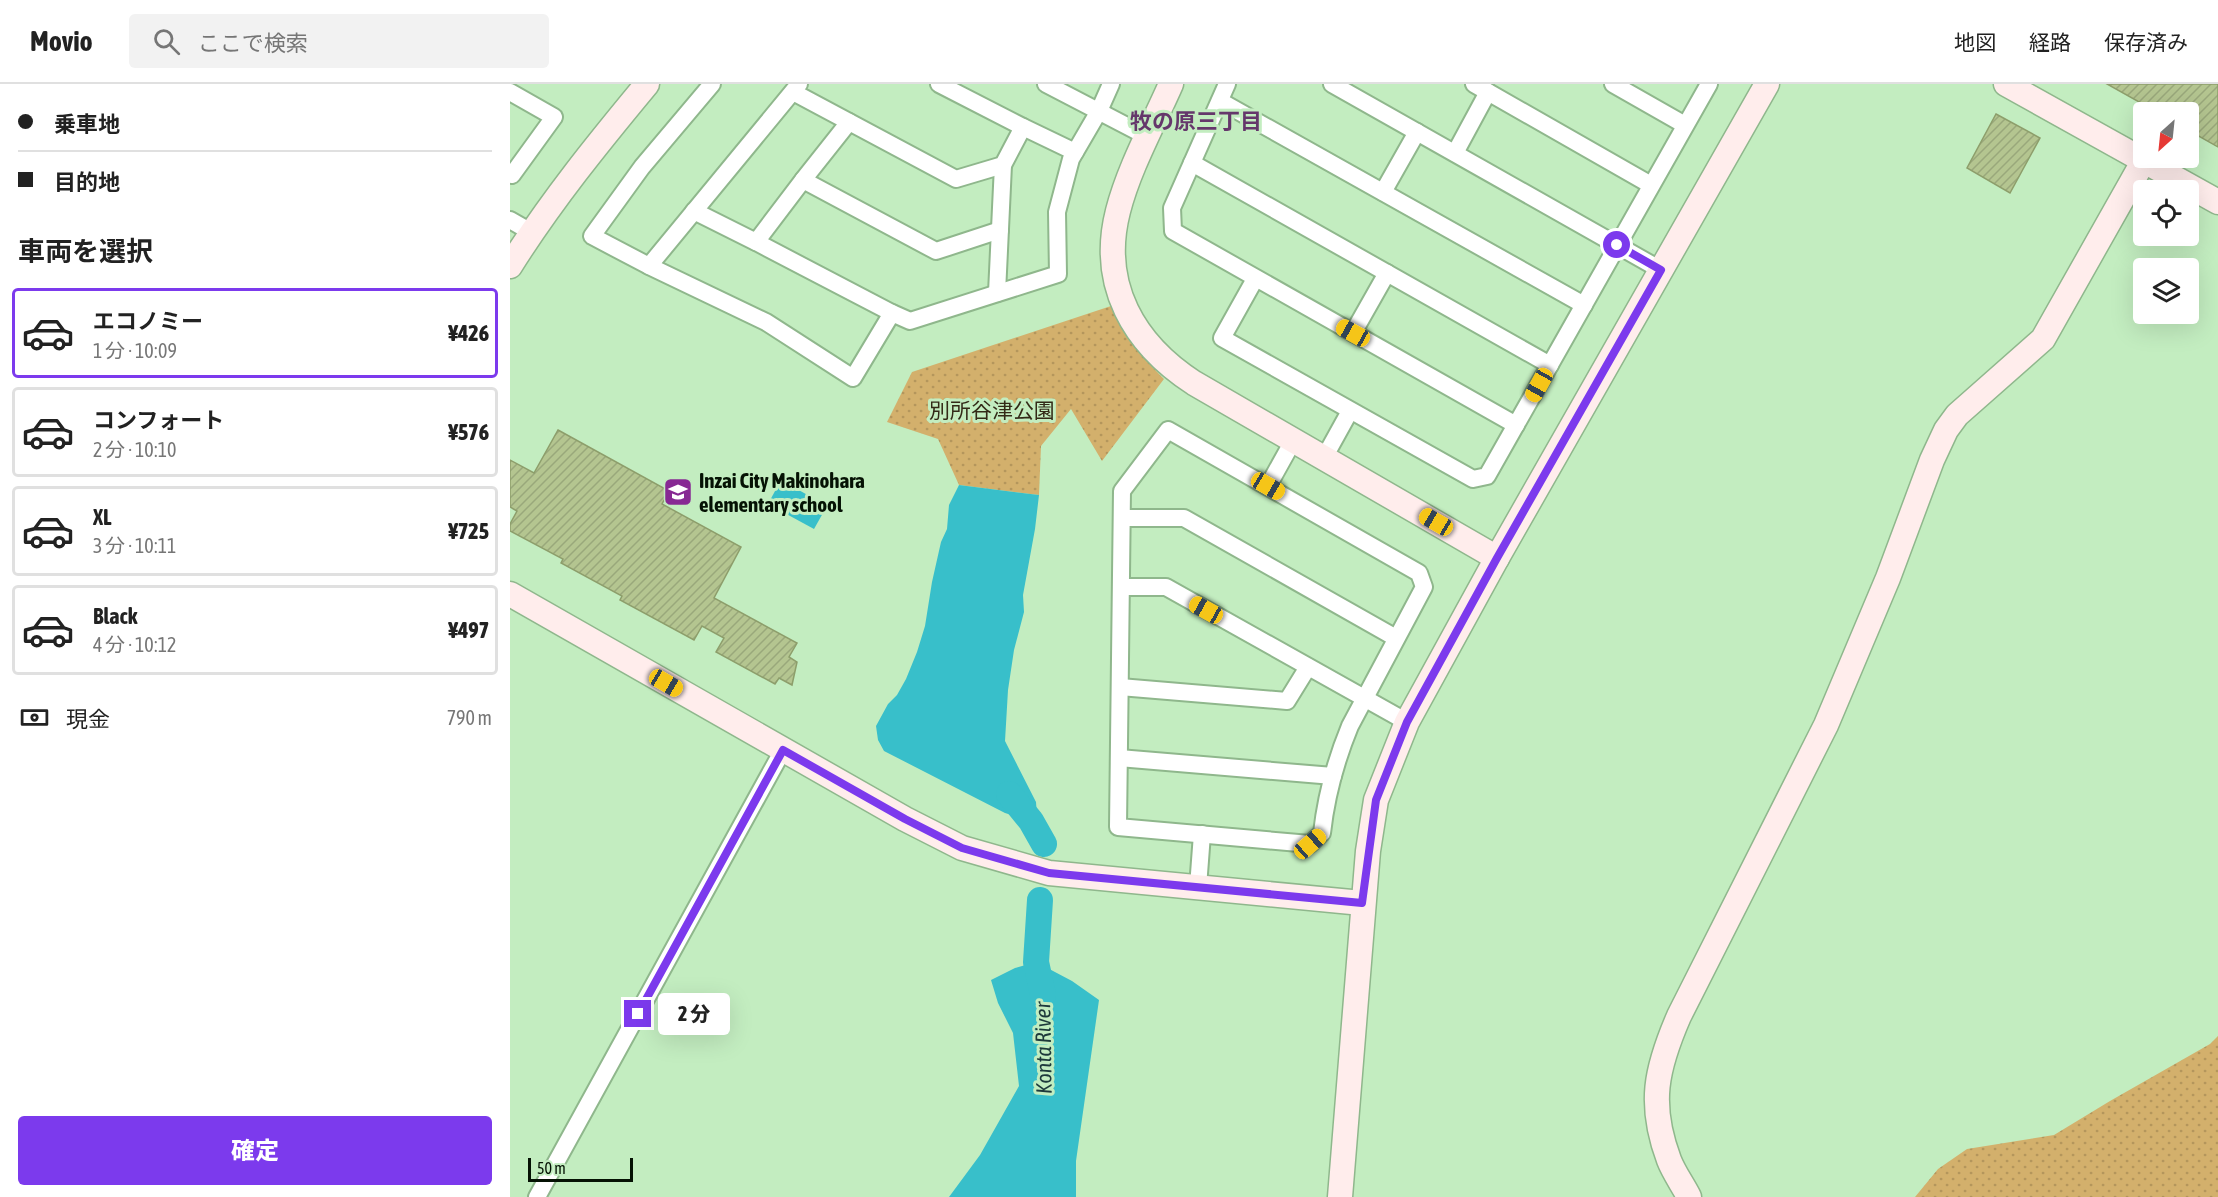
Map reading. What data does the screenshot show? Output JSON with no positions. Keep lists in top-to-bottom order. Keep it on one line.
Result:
{"districts":["牧の原三丁目"],"water":["Konta River"],"parks":["別所谷津公園"],"places":{"school or university":["Inzai City Makinohara elementary school"]},"scale_bar":"50 m","north":"bottom left","page":{"header":"Movio","search":"ここで検索","nav":["地図","経路","保存済み"],"banner":["乗車地","目的地"],"heading":"車両を選択","list":[{"name":"エコノミー","note":"1 分 · 10:09","value":"¥426"},{"name":"コンフォート","note":"2 分 · 10:10","value":"¥576"},{"name":"XL","note":"3 分 · 10:11","value":"¥725"},{"name":"Black","note":"4 分 · 10:12","value":"¥497"}],"pay":["現金","790 m"],"bubble":"2 分","buttons":"確定","scale":"50 m"}}
